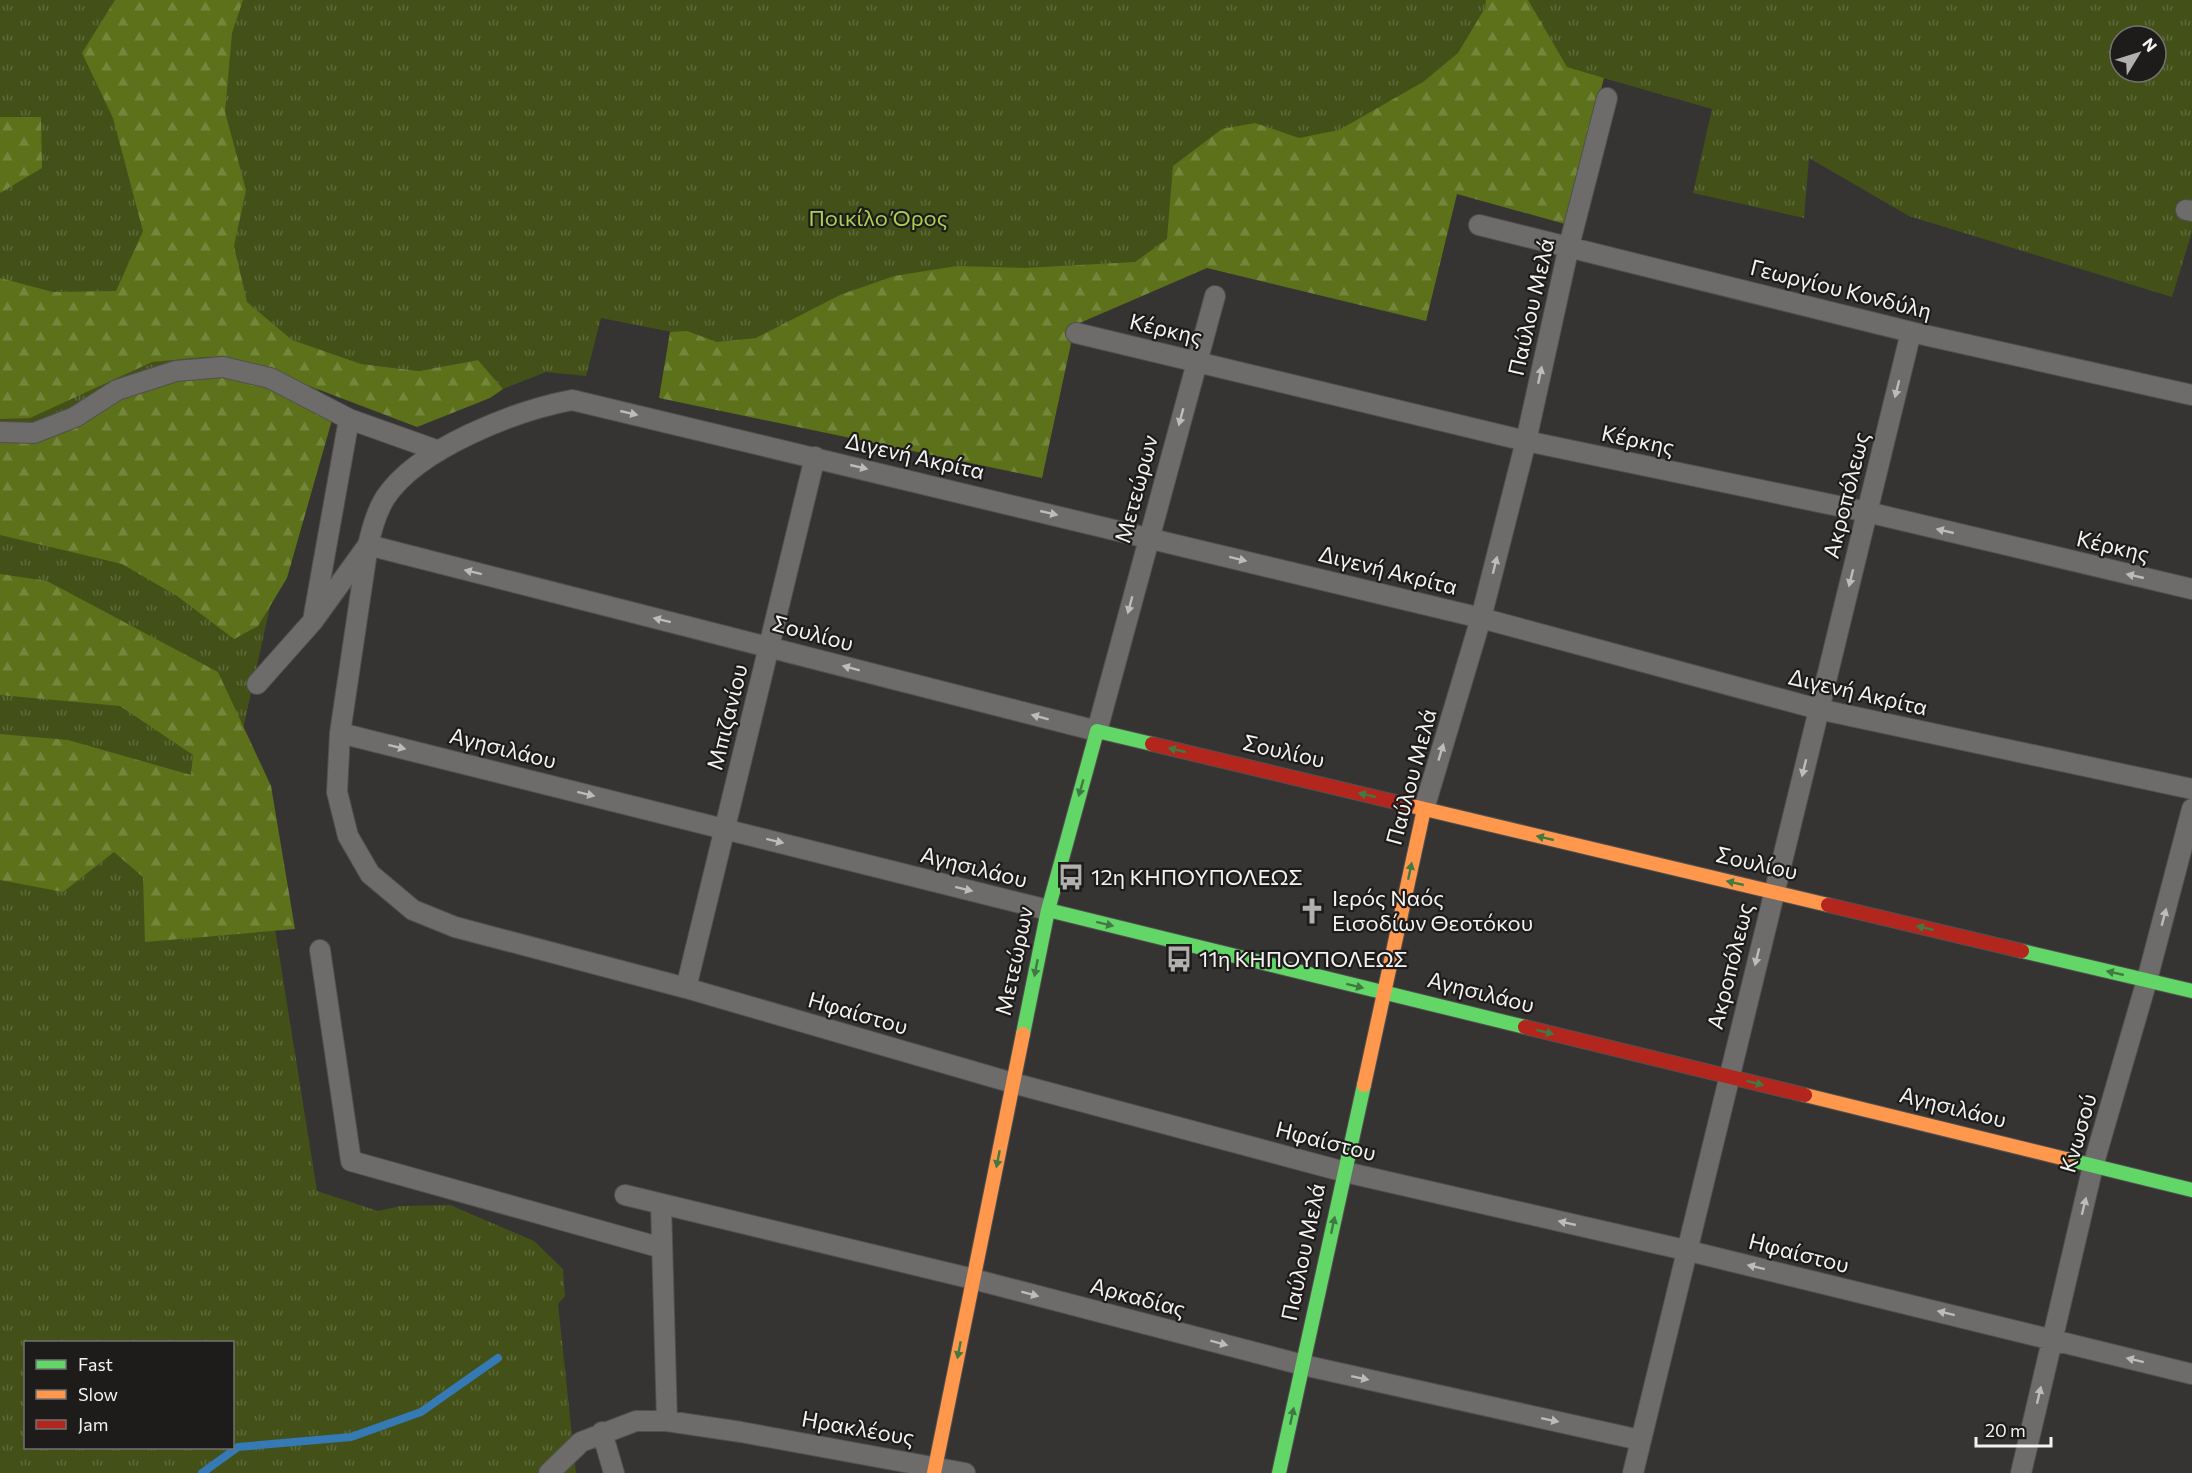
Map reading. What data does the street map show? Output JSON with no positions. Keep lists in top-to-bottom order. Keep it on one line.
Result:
{"streets":{"street":["Γεωργίου Κονδύλη","Παύλου Μελά","Κέρκης","Διγενή Ακρίτα","Μετεώρων","Ακροπόλεως","Σουλίου","Μπιζανίου","Αγησιλάου","Ηφαίστου","Κνωσού","Αρκαδίας","Ηρακλέους"]},"crossings":[["Γεωργίου Κονδύλη","Παύλου Μελά"],["Γεωργίου Κονδύλη","Ακροπόλεως"],["Παύλου Μελά","Κέρκης"],["Παύλου Μελά","Διγενή Ακρίτα"],["Παύλου Μελά","Σουλίου"],["Παύλου Μελά","Αγησιλάου"],["Παύλου Μελά","Ηφαίστου"],["Παύλου Μελά","Αρκαδίας"],["Κέρκης","Μετεώρων"],["Κέρκης","Ακροπόλεως"],["Διγενή Ακρίτα","Μετεώρων"],["Διγενή Ακρίτα","Ακροπόλεως"],["Διγενή Ακρίτα","Μπιζανίου"],["Διγενή Ακρίτα","Ηφαίστου"],["Μετεώρων","Σουλίου"],["Μετεώρων","Αγησιλάου"],["Μετεώρων","Ηφαίστου"],["Μετεώρων","Αρκαδίας"],["Μετεώρων","Ηρακλέους"],["Ακροπόλεως","Σουλίου"],["Ακροπόλεως","Αγησιλάου"],["Ακροπόλεως","Ηφαίστου"],["Ακροπόλεως","Αρκαδίας"],["Σουλίου","Μπιζανίου"],["Σουλίου","Ηφαίστου"],["Σουλίου","Κνωσού"],["Μπιζανίου","Αγησιλάου"],["Μπιζανίου","Ηφαίστου"],["Αγησιλάου","Ηφαίστου"],["Αγησιλάου","Κνωσού"],["Ηφαίστου","Κνωσού"]],"one_way":["Παύλου Μελά","Διγενή Ακρίτα","Μετεώρων","Ακροπόλεως","Σουλίου","Αγησιλάου","Κνωσού","Αρκαδίας"],"parks":["Ποικίλο Όρος"],"places":{"bus stop":["12η ΚΗΠΟΥΠΟΛΕΩΣ","11η ΚΗΠΟΥΠΟΛΕΩΣ"],"church":["Ιερός Ναός Εισοδίων Θεοτόκου"]},"legend":["Fast","Slow","Jam"],"scale_bar":"20 m","north":"top right"}
